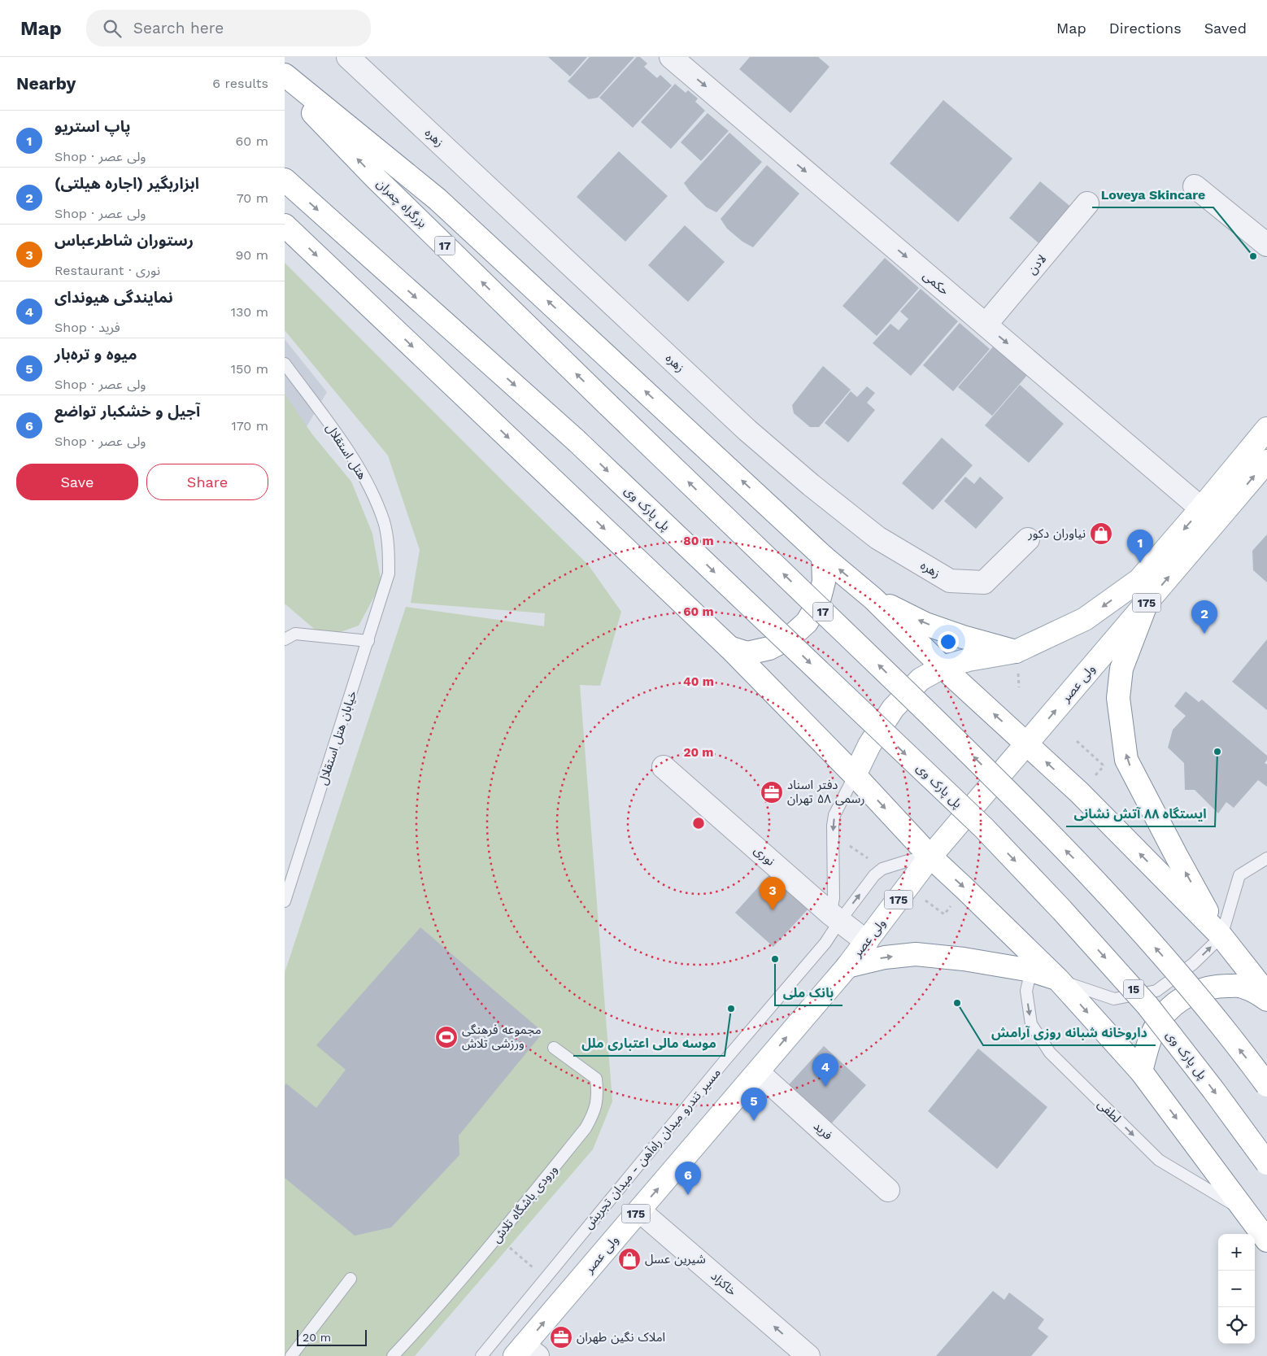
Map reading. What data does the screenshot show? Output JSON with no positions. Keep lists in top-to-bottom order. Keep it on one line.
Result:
{"streets":{"main road":["بزرگراه چمران","17","پل پارک وی","175","ولی عصر","15"],"street":["زهره","لادن","حکمی","نوری","فرید","خاکزاد"],"lane":["هتل استقلال","خیابان هتل استقلال","لطفی","مسیر تندرو میدان راه‌آهن - میدان تجریش","ورودی باشگاه تلاش"]},"crossings":[["لادن","حکمی"],["حکمی","175"],["هتل استقلال","خیابان هتل استقلال"],["ولی عصر","نوری"],["ولی عصر","فرید"],["ولی عصر","مسیر تندرو میدان راه‌آهن - میدان تجریش"],["ولی عصر","خاکزاد"],["نوری","مسیر تندرو میدان راه‌آهن - میدان تجریش"]],"one_way":["حکمی","لطفی","خاکزاد"],"places":{"other":["Loveya Skincare","ایستگاه ۸۸ آتش نشانی","بانک ملی","داروخانه شبانه روزی آرامش","موسه مالی اعتباری ملل"],"shop":["نیاوران دکور","شیرین عسل"],"office":["دفتر اسناد رسمی ۵۸ تهران","املاک نگین طهران"],"sports":["مجموعه فرهنگی ورزشی تلاش"]},"scale_bar":"20 m","page":{"header":"Map","search":"Search here","nav":["Map","Directions","Saved"],"heading":["Nearby","6 results"],"list":[{"mark":"1","name":"پاپ استریو","note":"Shop · ولی عصر","value":"60 m"},{"mark":"2","name":"ابزاربگیر (اجاره هیلتی)","note":"Shop · ولی عصر","value":"70 m"},{"mark":"3","name":"رستوران شاطرعباس","note":"Restaurant · نوری","value":"90 m"},{"mark":"4","name":"نمایندگی هیوندای","note":"Shop · فرید","value":"130 m"},{"mark":"5","name":"میوه و تره‌بار","note":"Shop · ولی عصر","value":"150 m"},{"mark":"6","name":"آجیل و خشکبار تواضع","note":"Shop · ولی عصر","value":"170 m"}],"buttons":["Save","Share"],"pins":["1","2","3","4","5","6"],"map_buttons":["+","−"],"scale":"20 m"},"rings":["80 m","60 m","40 m","20 m"]}
